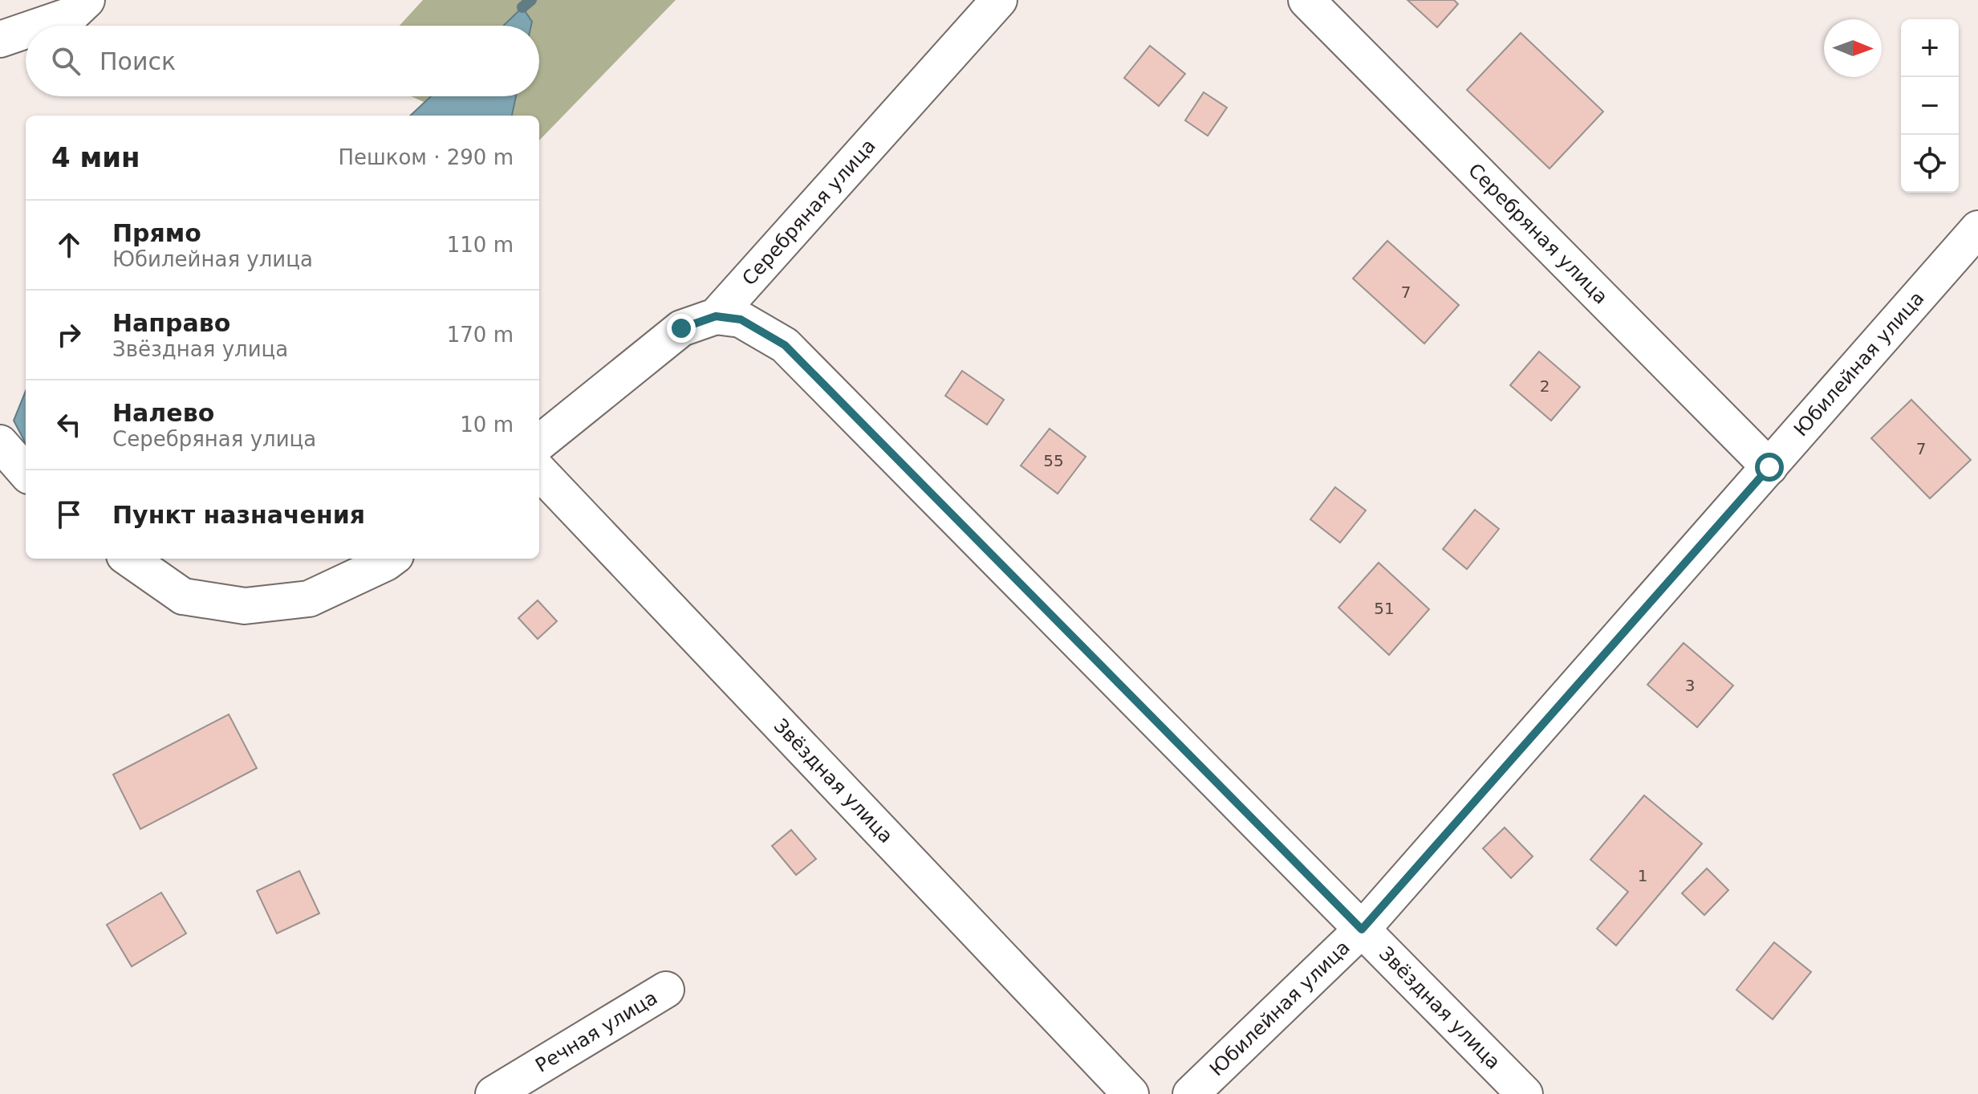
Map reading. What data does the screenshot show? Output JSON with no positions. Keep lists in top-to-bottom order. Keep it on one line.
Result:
{"streets":{"street":["Серебряная улица","Юбилейная улица","Звёздная улица","Речная улица"]},"crossings":[["Серебряная улица","Юбилейная улица"],["Серебряная улица","Звёздная улица"],["Юбилейная улица","Звёздная улица"]],"house_numbers":["7","2","7","55","51","3","1"],"north":"right","page":{"map_buttons":["+","−"],"search":"Поиск","heading":["4 мин","Пешком · 290 m"],"list":[["Прямо","Юбилейная улица","110 m"],["Направо","Звёздная улица","170 m"],["Налево","Серебряная улица","10 m"],"Пункт назначения"]}}
